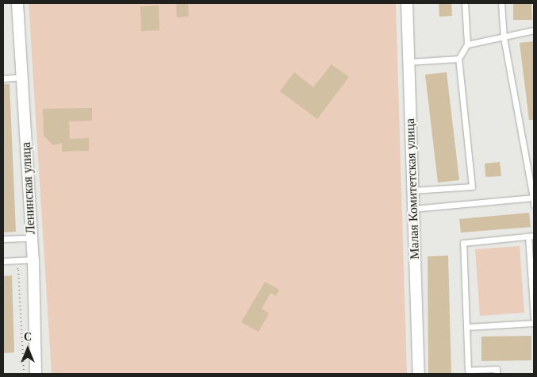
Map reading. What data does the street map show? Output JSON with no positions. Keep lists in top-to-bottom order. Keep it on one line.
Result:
{"streets":{"street":["Ленинская улица","Малая Комитетская улица"]},"north":"top"}
